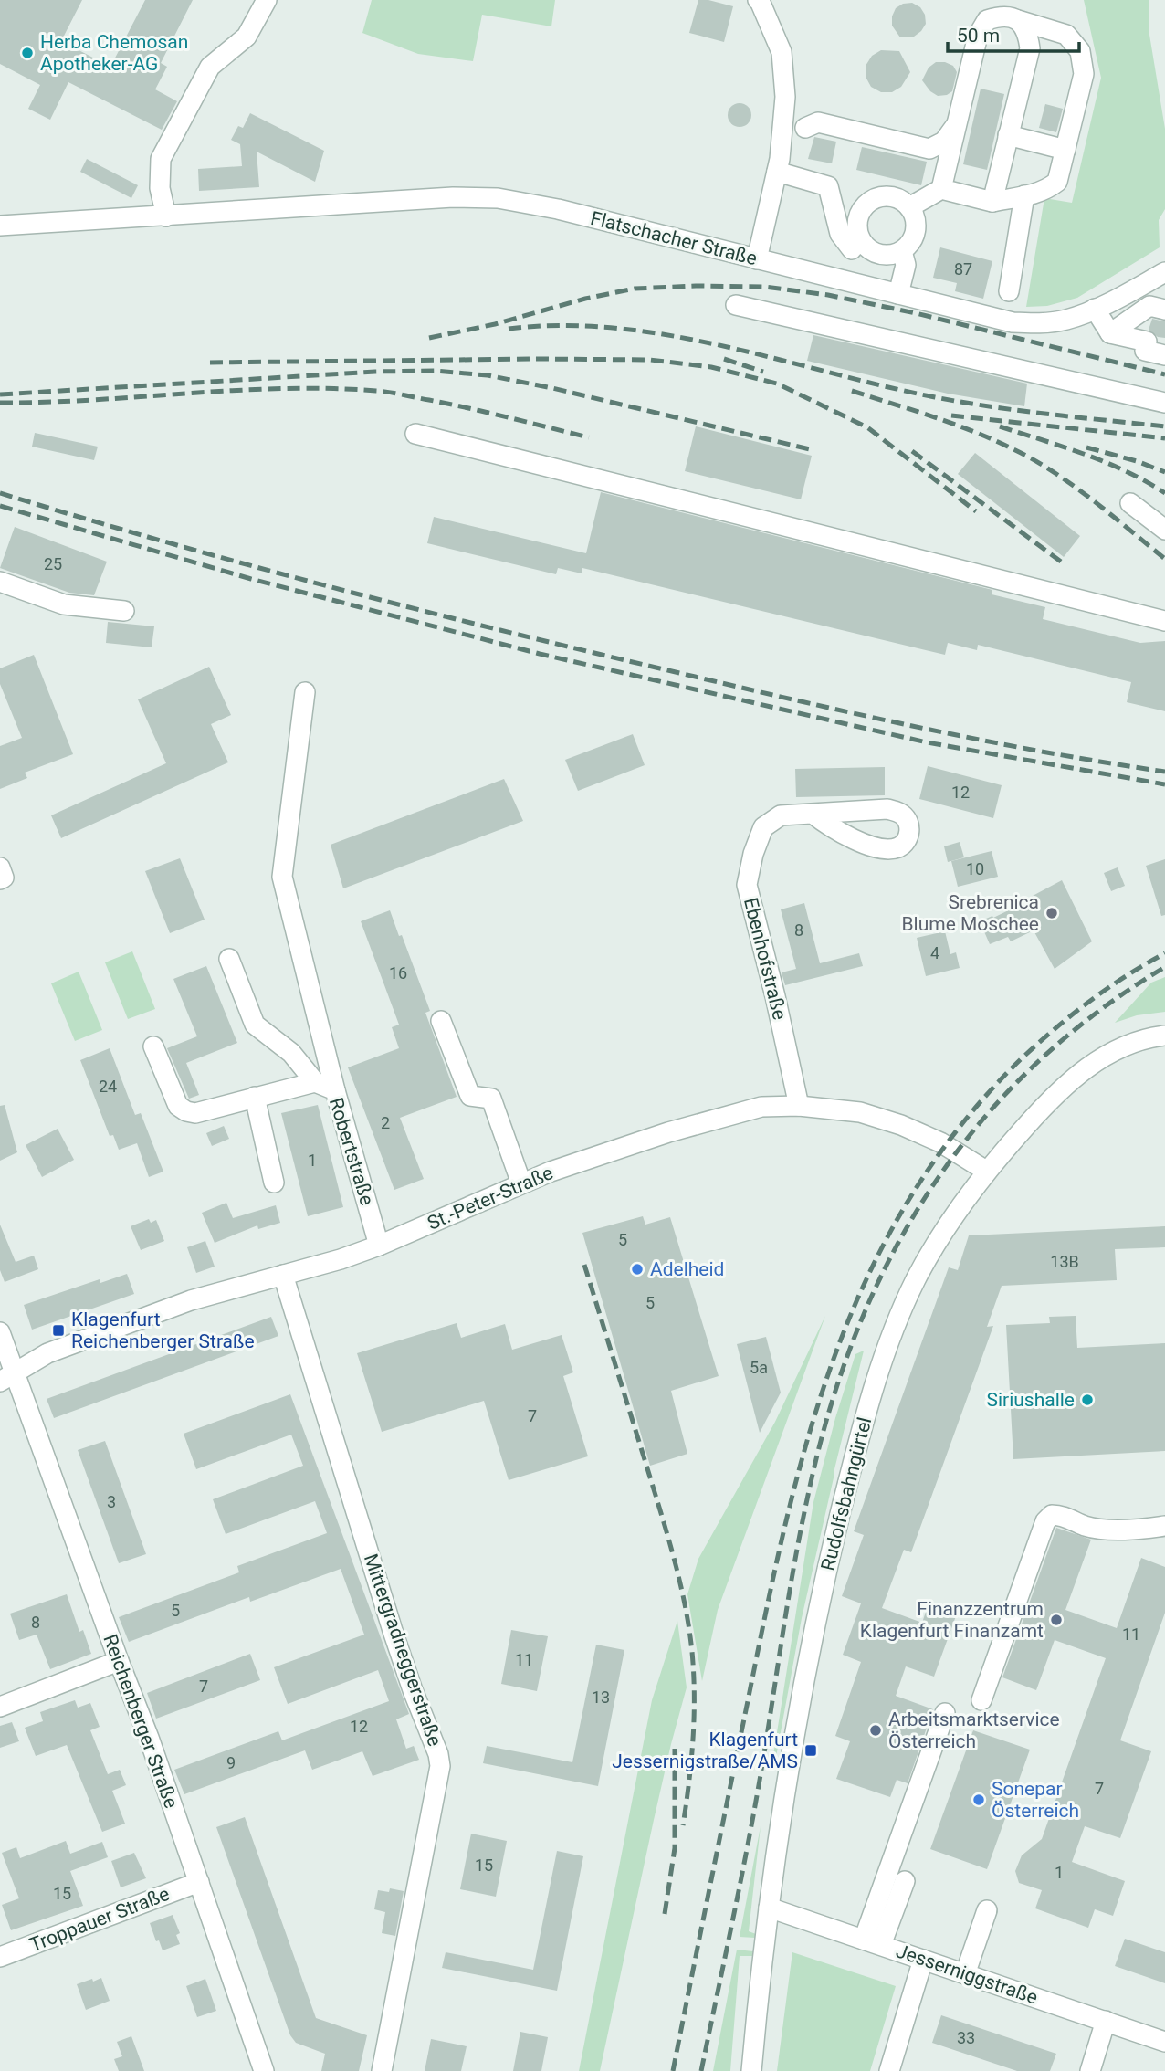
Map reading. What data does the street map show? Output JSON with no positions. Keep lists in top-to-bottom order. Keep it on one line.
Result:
{"streets":{"street":["Flatschacher Straße","Ebenhofstraße","Robertstraße","St.-Peter-Straße","Rudolfsbahngürtel","Mittergradneggerstraße","Reichenberger Straße","Troppauer Straße","Jesserniggstraße"]},"crossings":[["Ebenhofstraße","St.-Peter-Straße"],["Robertstraße","St.-Peter-Straße"],["St.-Peter-Straße","Rudolfsbahngürtel"],["St.-Peter-Straße","Mittergradneggerstraße"],["St.-Peter-Straße","Reichenberger Straße"],["Rudolfsbahngürtel","Jesserniggstraße"],["Reichenberger Straße","Troppauer Straße"]],"places":{"other":["Herba Chemosan Apotheker-AG","Srebrenica Blume Moschee","Adelheid","Siriushalle","Finanzzentrum Klagenfurt Finanzamt","Arbeitsmarktservice Österreich","Sonepar Österreich"],"transit":["Klagenfurt Reichenberger Straße","Klagenfurt Jessernigstraße/AMS"]},"house_numbers":["87","25","12","10","8","4","16","24","2","1","5","13B","5","5a","7","3","5","8","11","11","7","13","12","9","7","15","1","15","33"],"scale_bar":"50 m"}
